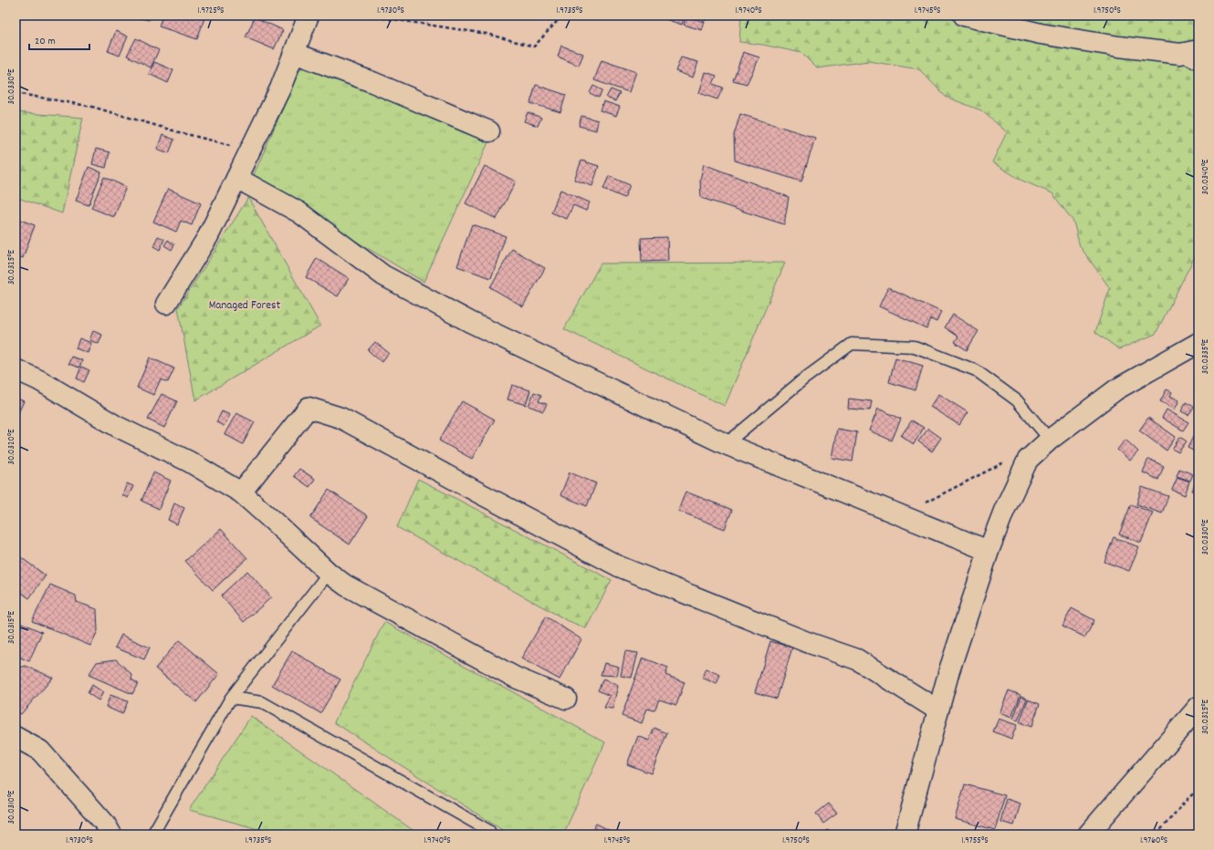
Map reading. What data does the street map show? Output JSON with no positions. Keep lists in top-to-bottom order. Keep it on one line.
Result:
{"parks":["Managed Forest"],"scale_bar":"20 m","coordinates":["1.9725°S","1.9730°S","1.9735°S","1.9740°S","1.9745°S","1.9750°S","30.0330°E","30.0340°E","30.0325°E","30.0335°E","30.0320°E","30.0315°E","30.0310°E","1.9755°S","1.9760°S"]}
